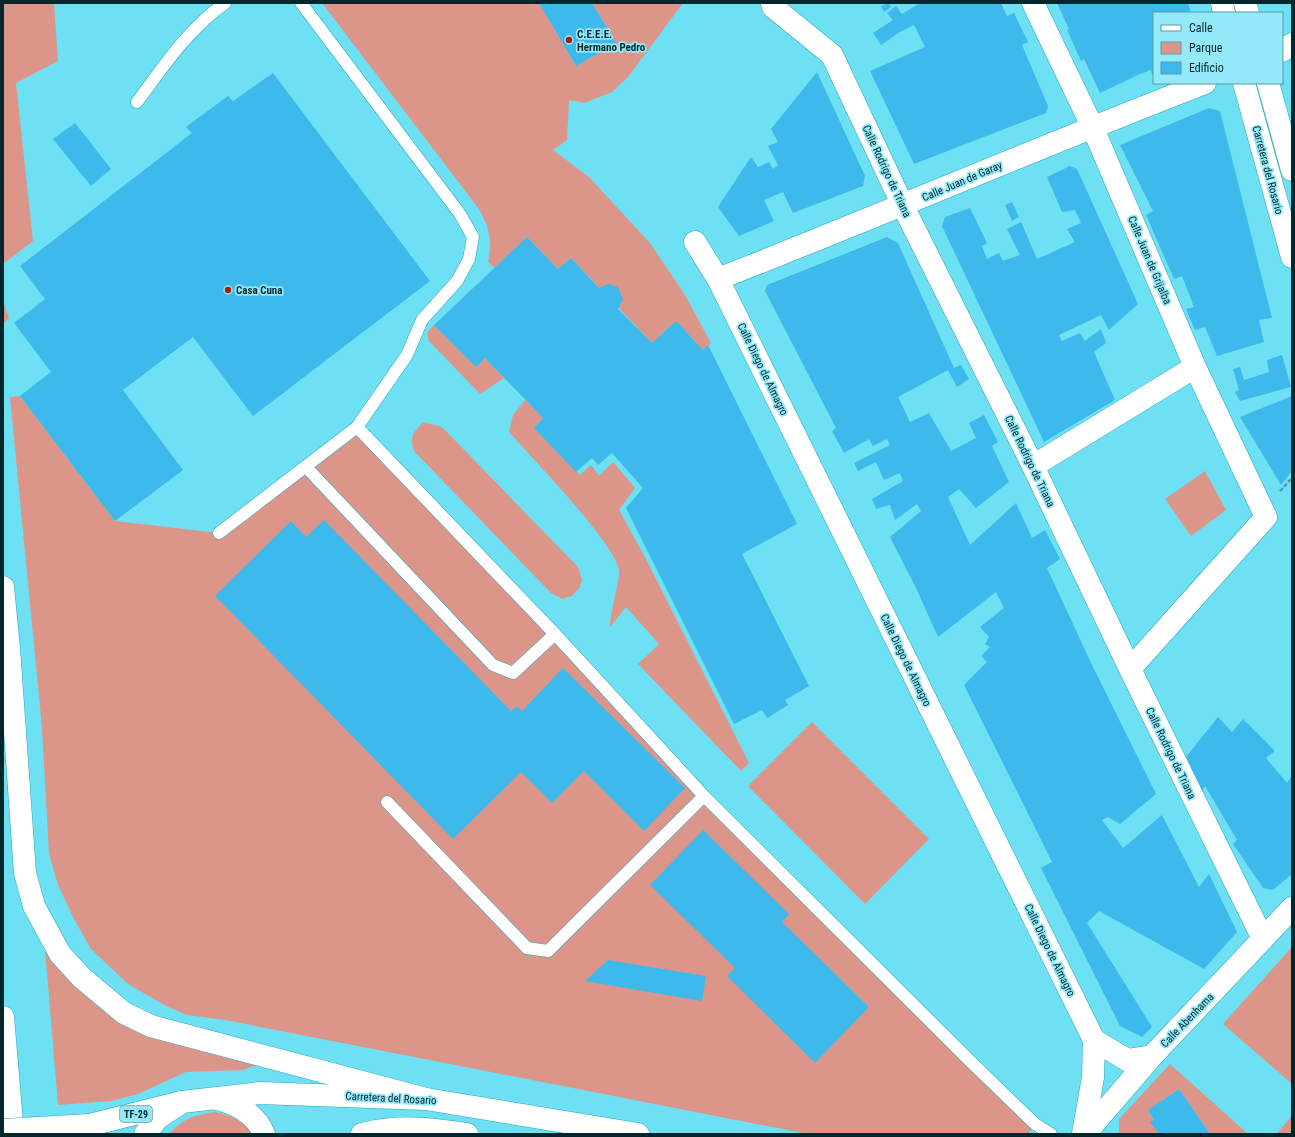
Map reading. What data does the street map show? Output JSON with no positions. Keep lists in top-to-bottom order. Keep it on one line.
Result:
{"streets":{"main road":["Carretera del Rosario","Calle Rodrigo de Triana","Calle Juan de Garay","Calle Juan de Grijalba","Calle Diego de Almagro","Calle Abenhama","TF-29"]},"crossings":[["Carretera del Rosario","TF-29"],["Calle Rodrigo de Triana","Calle Juan de Garay"],["Calle Rodrigo de Triana","Calle Juan de Grijalba"],["Calle Rodrigo de Triana","Calle Abenhama"],["Calle Juan de Garay","Calle Juan de Grijalba"],["Calle Juan de Garay","Calle Diego de Almagro"],["Calle Diego de Almagro","Calle Abenhama"]],"places":["C.E.E.E. Hermano Pedro","Casa Cuna"],"legend":["Calle","Parque","Edificio"]}
